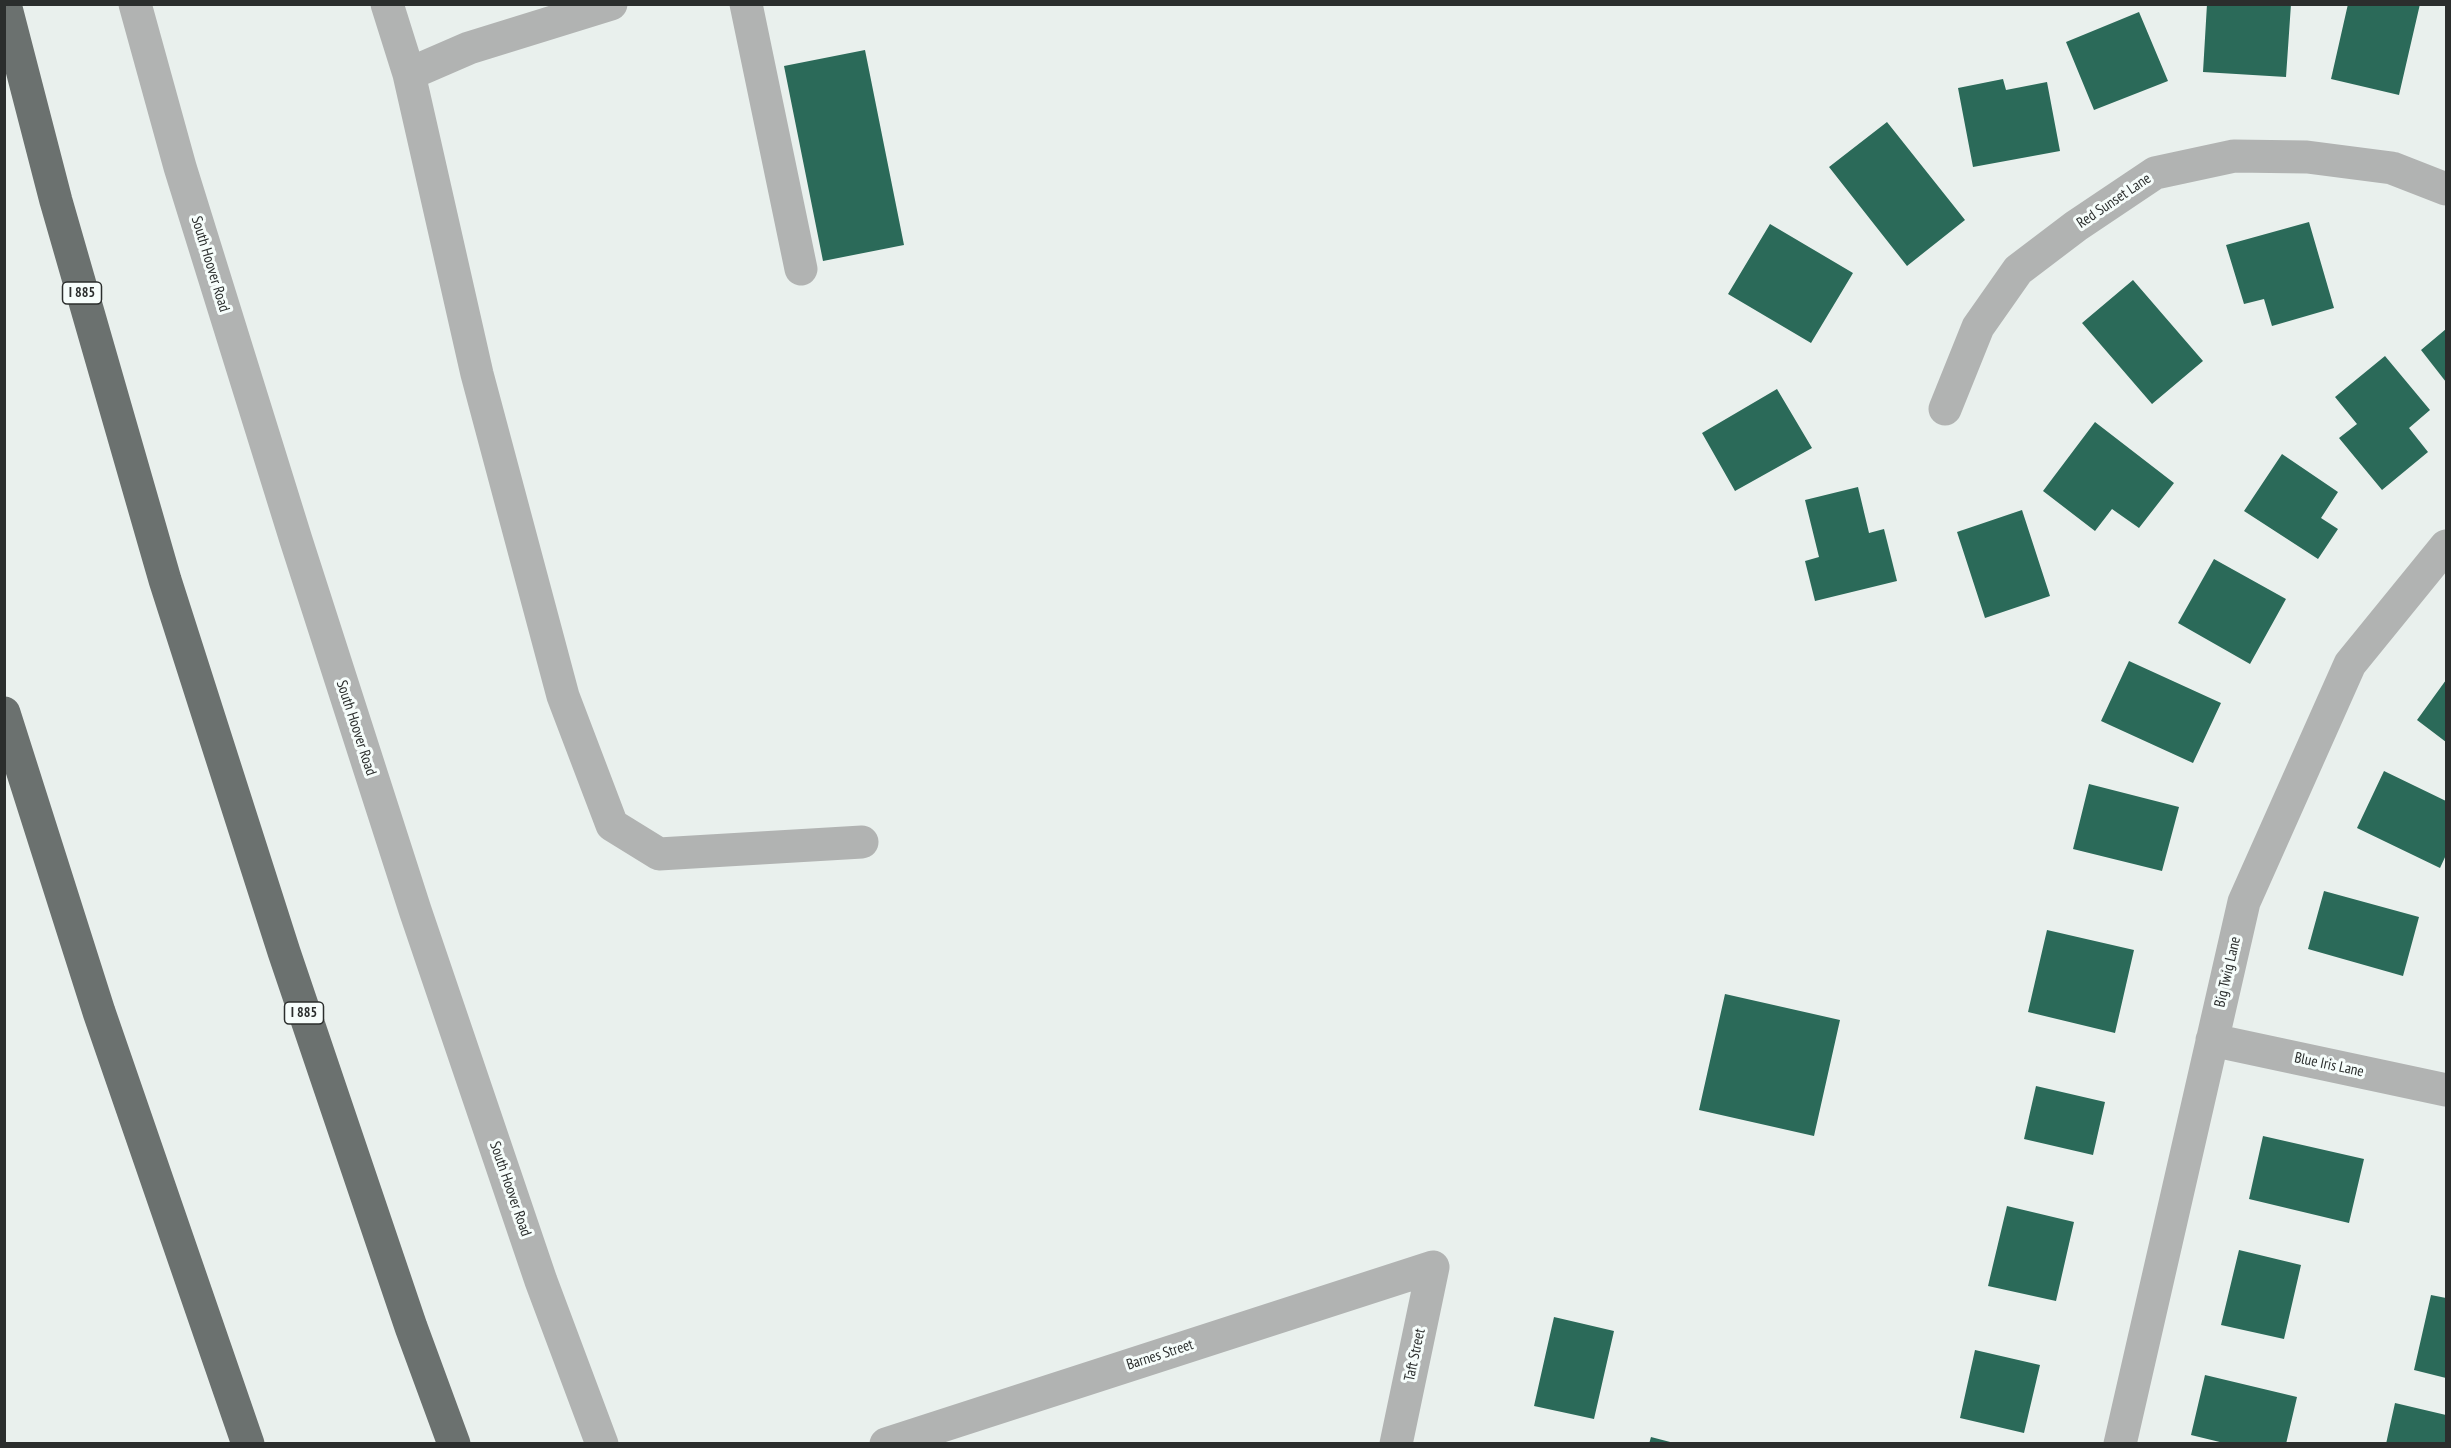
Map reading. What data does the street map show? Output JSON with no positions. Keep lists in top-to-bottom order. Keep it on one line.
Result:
{"streets":{"highway":["I 885"],"street":["Red Sunset Lane","South Hoover Road","Big Twig Lane","Blue Iris Lane","Barnes Street","Taft Street"]},"crossings":[["Big Twig Lane","Blue Iris Lane"],["Barnes Street","Taft Street"]]}
